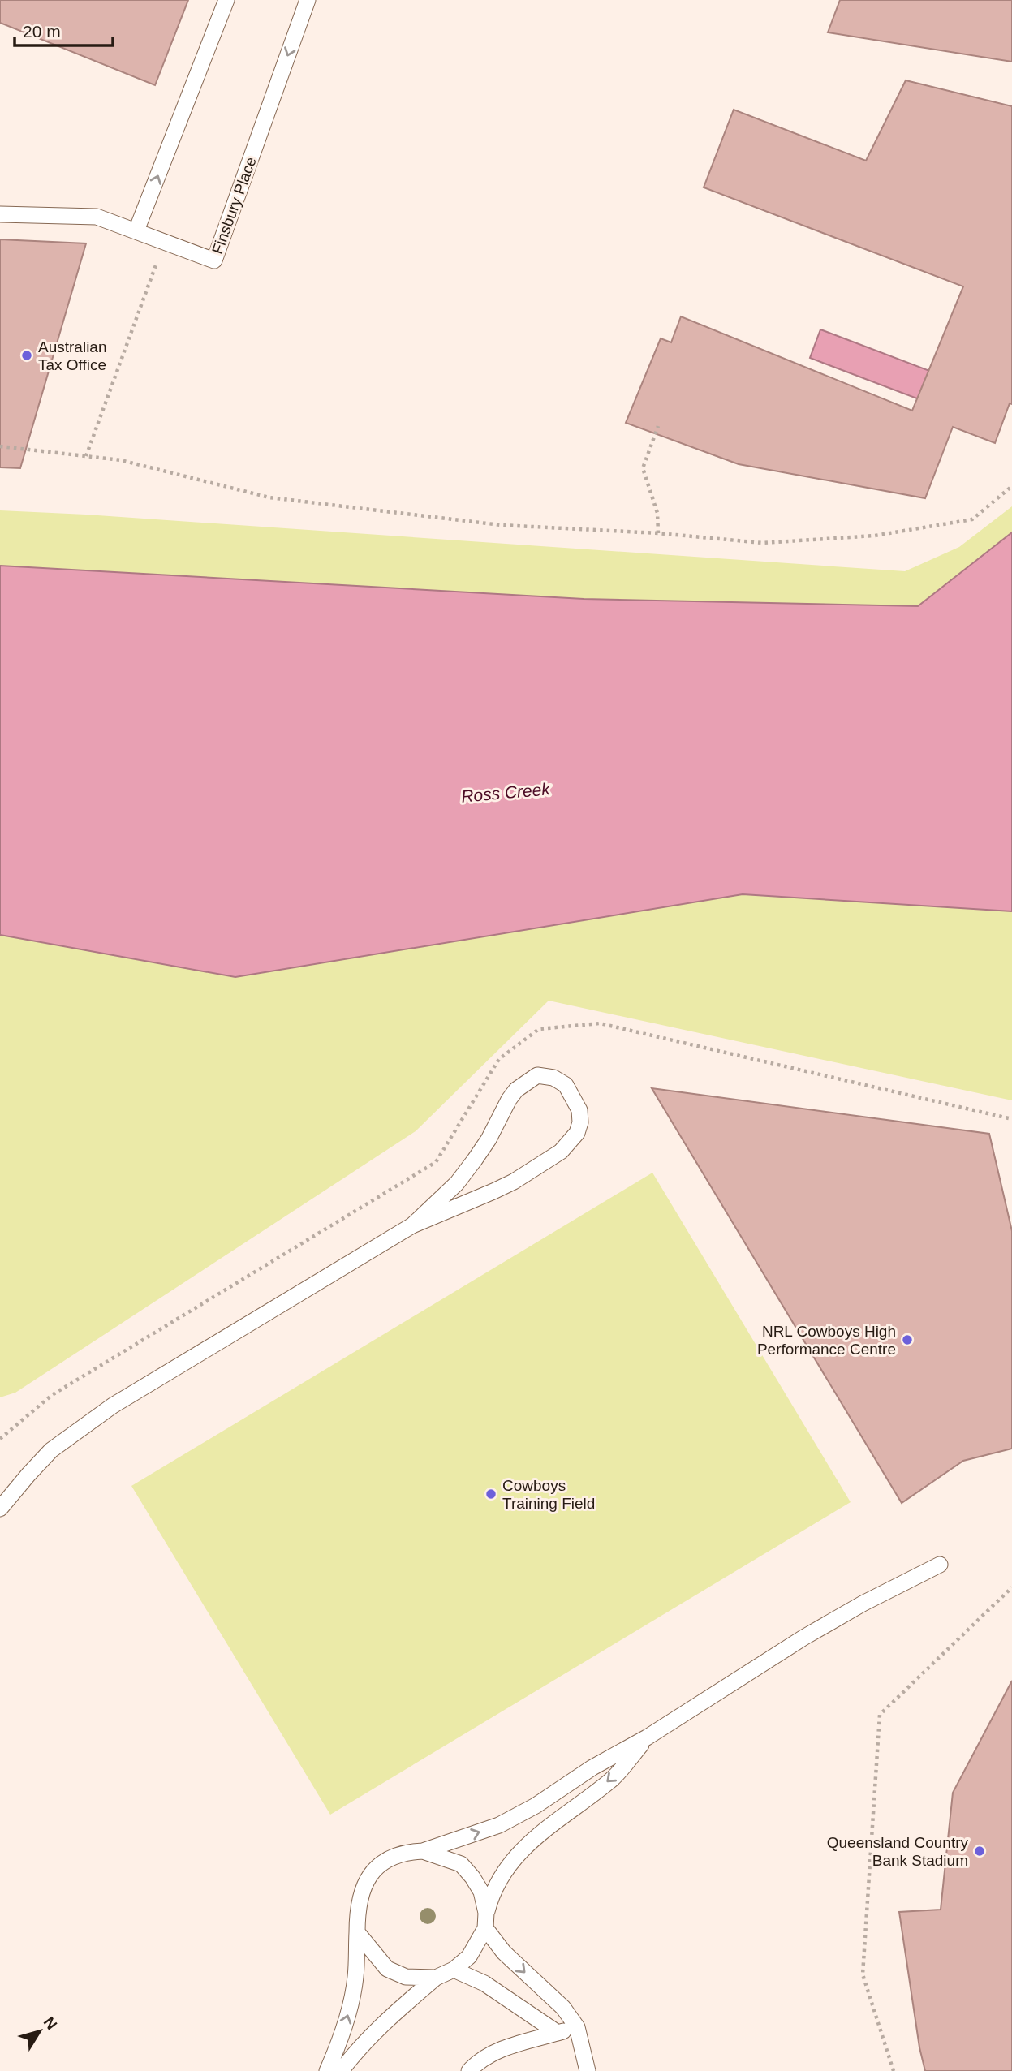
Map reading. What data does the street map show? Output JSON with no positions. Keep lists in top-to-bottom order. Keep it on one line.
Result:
{"streets":{"lane":["Finsbury Place"]},"water":["Ross Creek"],"places":["Australian Tax Office","NRL Cowboys High Performance Centre","Cowboys Training Field","Queensland Country Bank Stadium"],"scale_bar":"20 m","north":"top right"}
